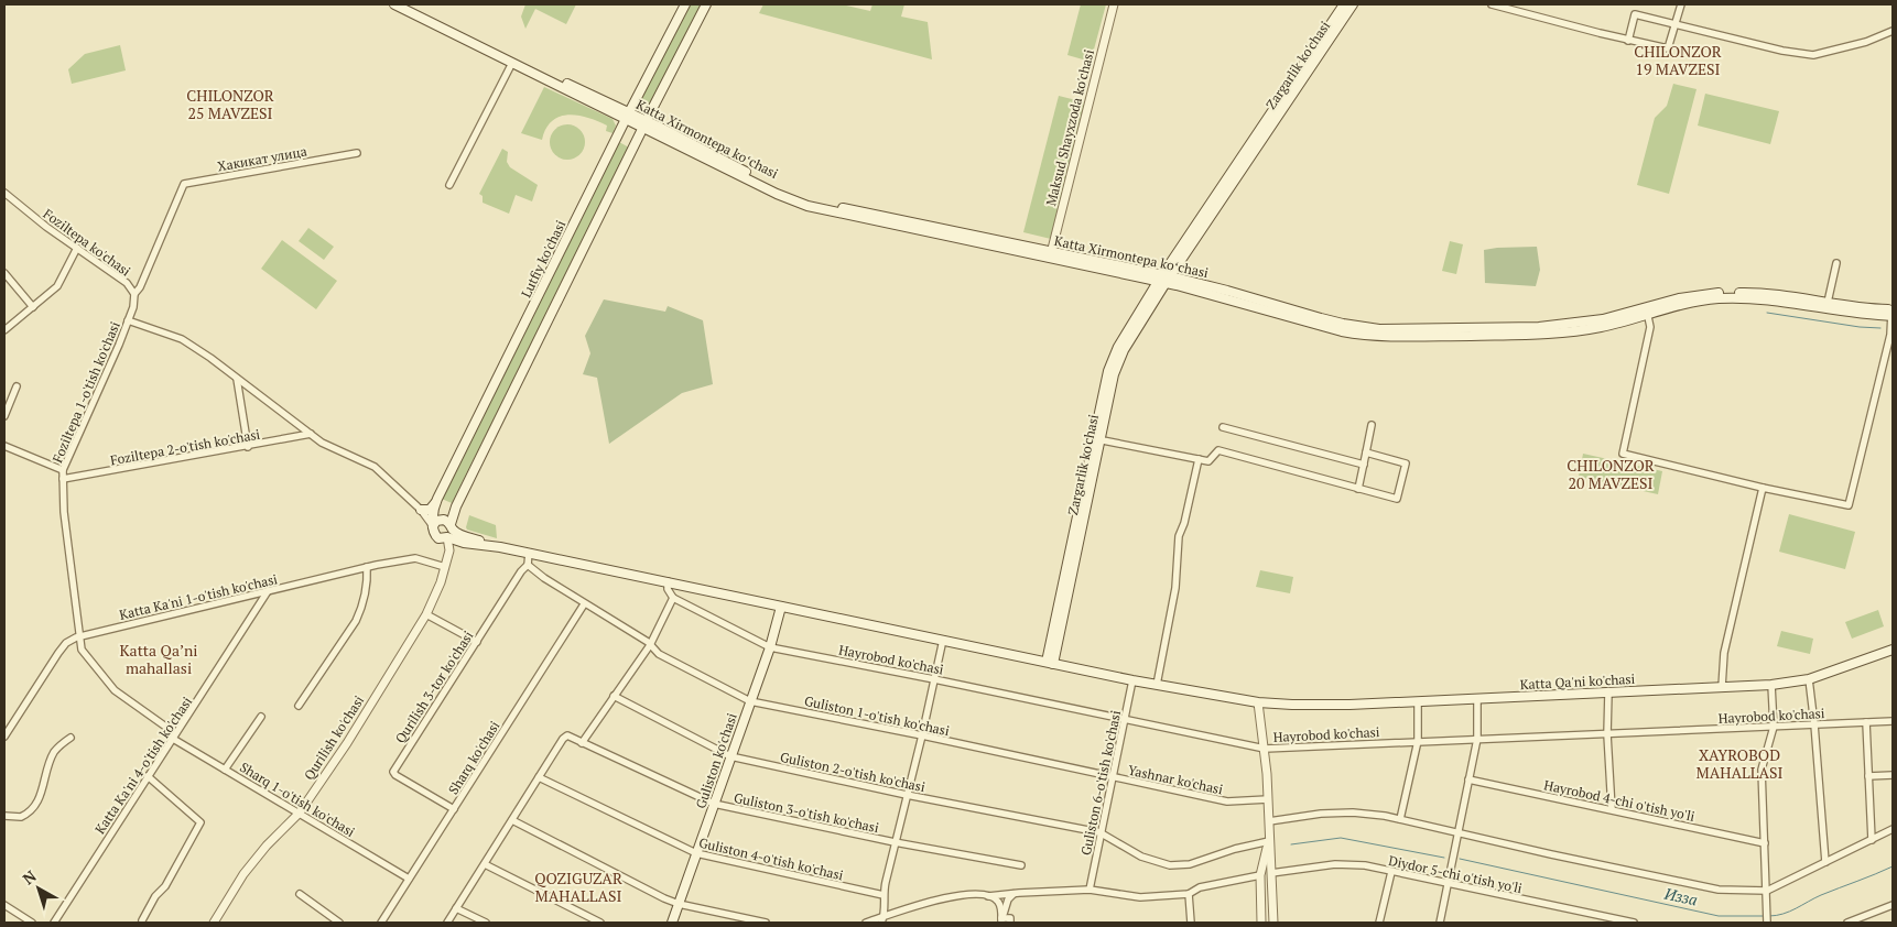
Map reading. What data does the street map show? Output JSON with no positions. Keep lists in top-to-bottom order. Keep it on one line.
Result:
{"streets":{"main road":["Zargarlik ko'chasi","Katta Xirmontepa koʻchasi","Lutfiy ko'chasi","Katta Qa'ni ko'chasi","Guliston ko'chasi"],"street":["Maksud Shayxzoda ko'chasi","Хакикат улица","Foziltepa ko'chasi","Foziltepa 1-o'tish ko'chasi","Foziltepa 2-o'tish ko'chasi","Katta Ka'ni 1-o'tish ko'chasi","Hayrobod ko'chasi","Qurilish 3-tor ko'chasi","Guliston 1-o'tish ko'chasi","Qurilish ko'chasi","Sharq ko'chasi","Katta Ka'ni 4-o'tish ko'chasi","Guliston 2-o'tish ko'chasi","Yashnar ko'chasi","Guliston 6-o'tish ko'chasi","Sharq 1-o'tish ko'chasi","Hayrobod 4-chi o'tish yo'li","Guliston 3-o'tish ko'chasi","Guliston 4-o'tish ko'chasi","Diydor 5-chi o'tish yo'li"]},"crossings":[["Zargarlik ko'chasi","Katta Xirmontepa koʻchasi"],["Zargarlik ko'chasi","Katta Qa'ni ko'chasi"],["Maksud Shayxzoda ko'chasi","Katta Xirmontepa koʻchasi"],["Katta Xirmontepa koʻchasi","Lutfiy ko'chasi"],["Хакикат улица","Foziltepa ko'chasi"],["Foziltepa ko'chasi","Foziltepa 1-o'tish ko'chasi"],["Lutfiy ko'chasi","Qurilish ko'chasi"],["Foziltepa 1-o'tish ko'chasi","Foziltepa 2-o'tish ko'chasi"],["Foziltepa 1-o'tish ko'chasi","Katta Ka'ni 1-o'tish ko'chasi"],["Foziltepa 1-o'tish ko'chasi","Katta Ka'ni 4-o'tish ko'chasi"],["Foziltepa 1-o'tish ko'chasi","Sharq 1-o'tish ko'chasi"],["Katta Ka'ni 1-o'tish ko'chasi","Qurilish ko'chasi"],["Katta Ka'ni 1-o'tish ko'chasi","Katta Ka'ni 4-o'tish ko'chasi"],["Hayrobod ko'chasi","Guliston ko'chasi"],["Hayrobod ko'chasi","Guliston 6-o'tish ko'chasi"],["Hayrobod ko'chasi","Guliston 3-o'tish ko'chasi"],["Katta Qa'ni ko'chasi","Guliston ko'chasi"],["Katta Qa'ni ko'chasi","Guliston 6-o'tish ko'chasi"],["Katta Qa'ni ko'chasi","Guliston 3-o'tish ko'chasi"],["Qurilish 3-tor ko'chasi","Guliston 1-o'tish ko'chasi"],["Qurilish 3-tor ko'chasi","Sharq ko'chasi"],["Guliston 1-o'tish ko'chasi","Sharq ko'chasi"],["Guliston 1-o'tish ko'chasi","Guliston ko'chasi"],["Guliston 1-o'tish ko'chasi","Yashnar ko'chasi"],["Guliston 1-o'tish ko'chasi","Guliston 6-o'tish ko'chasi"],["Guliston 1-o'tish ko'chasi","Guliston 3-o'tish ko'chasi"],["Qurilish ko'chasi","Sharq 1-o'tish ko'chasi"],["Sharq ko'chasi","Sharq 1-o'tish ko'chasi"],["Guliston ko'chasi","Guliston 2-o'tish ko'chasi"],["Guliston ko'chasi","Guliston 3-o'tish ko'chasi"],["Guliston ko'chasi","Guliston 4-o'tish ko'chasi"],["Katta Ka'ni 4-o'tish ko'chasi","Sharq 1-o'tish ko'chasi"],["Guliston 2-o'tish ko'chasi","Guliston 6-o'tish ko'chasi"],["Guliston 2-o'tish ko'chasi","Guliston 3-o'tish ko'chasi"],["Yashnar ko'chasi","Guliston 6-o'tish ko'chasi"],["Guliston 3-o'tish ko'chasi","Guliston 4-o'tish ko'chasi"]],"districts":["CHILONZOR 19 MAVZESI","CHILONZOR 25 MAVZESI","CHILONZOR 20 MAVZESI","Katta Qaʼni mahallasi","XAYROBOD MAHALLASI","QOZIGUZAR MAHALLASI"],"water":["Изза"],"north":"top left"}
